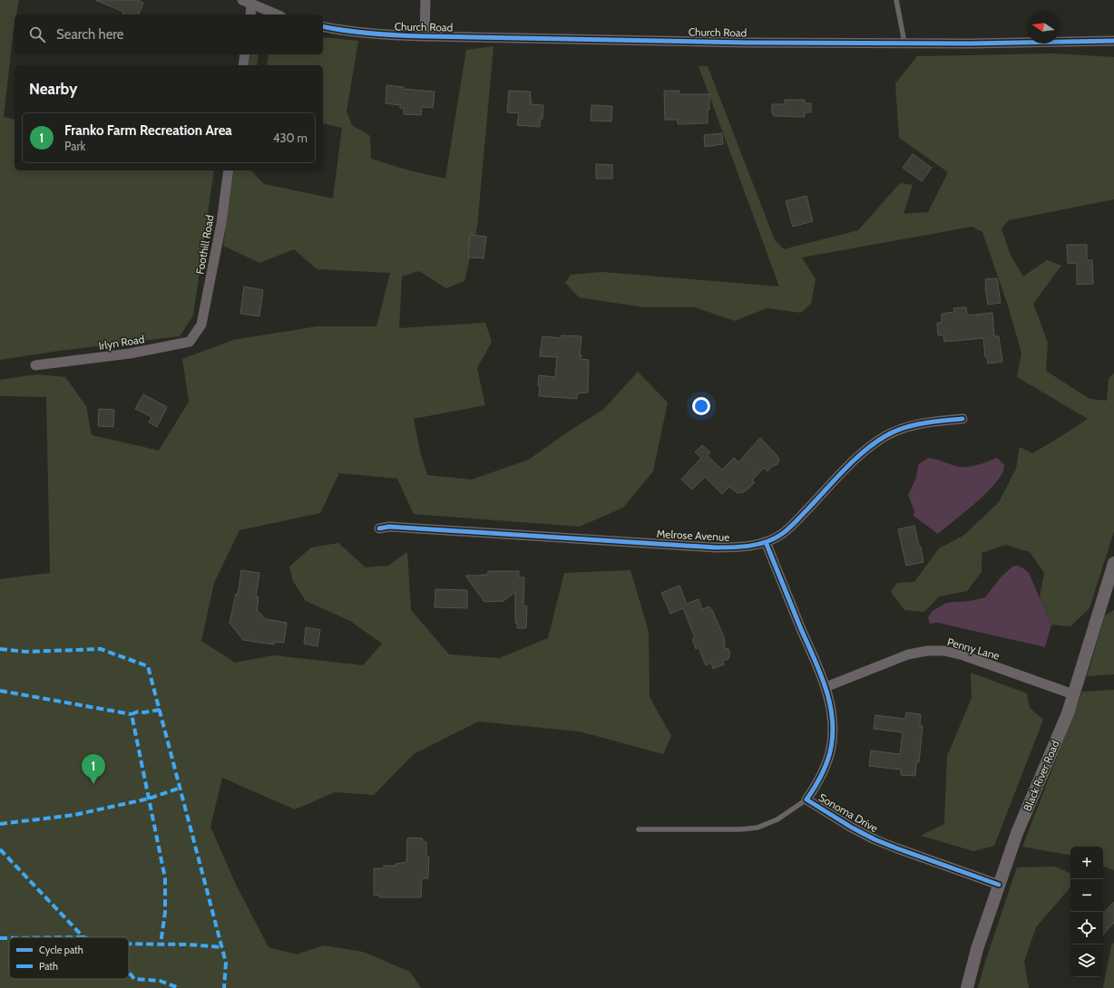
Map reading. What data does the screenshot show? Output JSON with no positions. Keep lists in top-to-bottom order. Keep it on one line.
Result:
{"streets":{"street":["Church Road","Foothill Road","Irlyn Road","Melrose Avenue","Penny Lane","Black River Road","Sonoma Drive"]},"crossings":[["Foothill Road","Irlyn Road"],["Melrose Avenue","Sonoma Drive"],["Penny Lane","Black River Road"],["Penny Lane","Sonoma Drive"],["Black River Road","Sonoma Drive"]],"legend":["Cycle path","Path"],"north":"left","page":{"search":"Search here","heading":"Nearby","list":[{"mark":"1","name":"Franko Farm Recreation Area","note":"Park","value":"430 m"}],"pins":"1","map_buttons":["+","−"]}}
